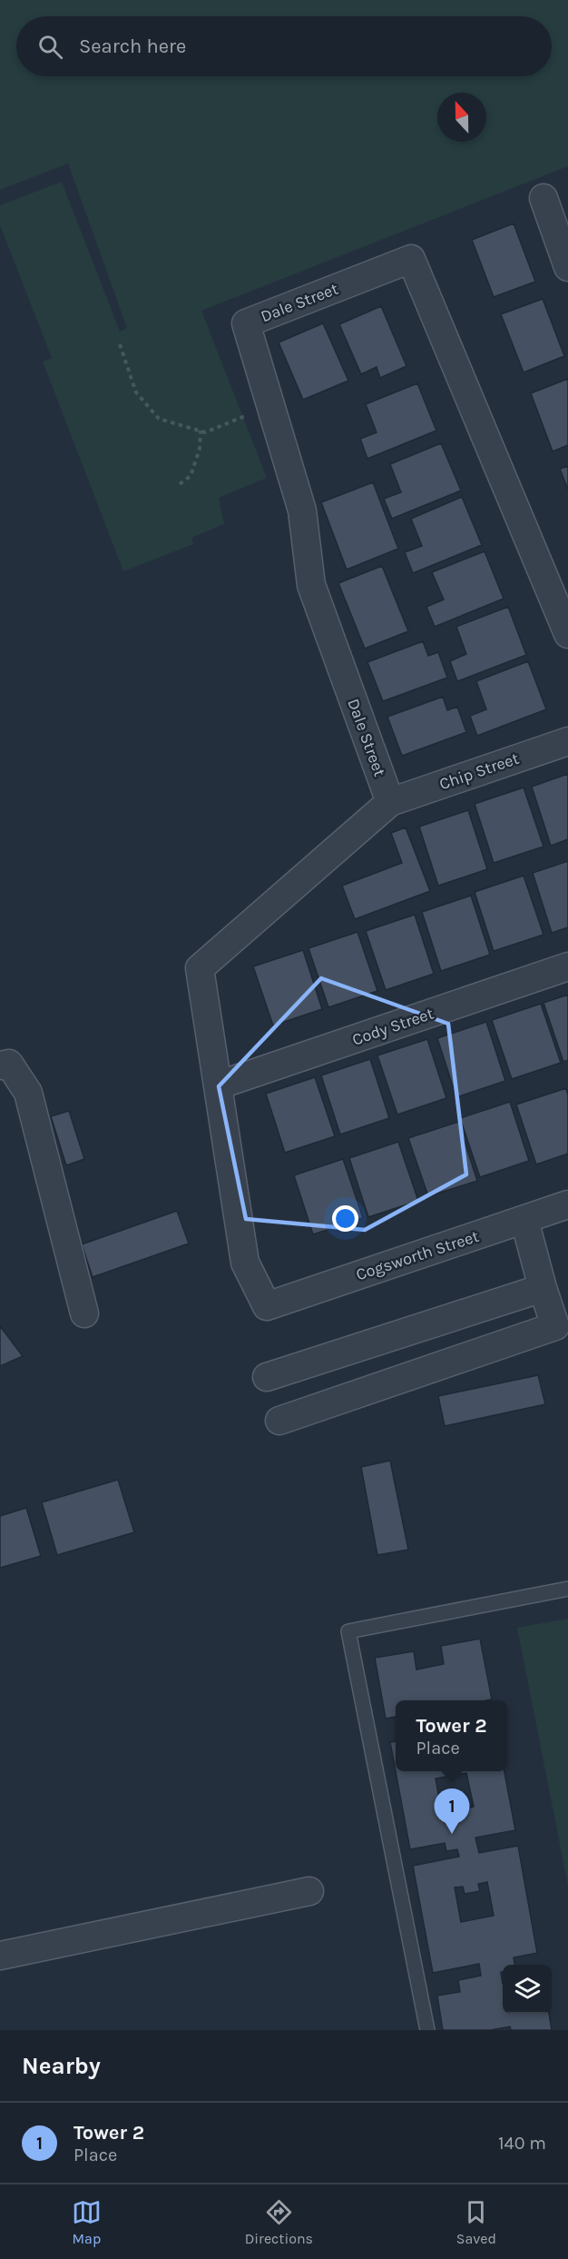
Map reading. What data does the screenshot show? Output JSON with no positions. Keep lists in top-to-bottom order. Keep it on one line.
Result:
{"streets":{"street":["Dale Street","Chip Street","Cody Street","Cogsworth Street"]},"crossings":[["Dale Street","Chip Street"],["Cody Street","Cogsworth Street"]],"north":"top","page":{"search":"Search here","popup":["Tower 2","Place"],"pins":"1","heading":"Nearby","list":[{"mark":"1","name":"Tower 2","note":"Place","value":"140 m"}],"nav":["Map","Directions","Saved"]}}
